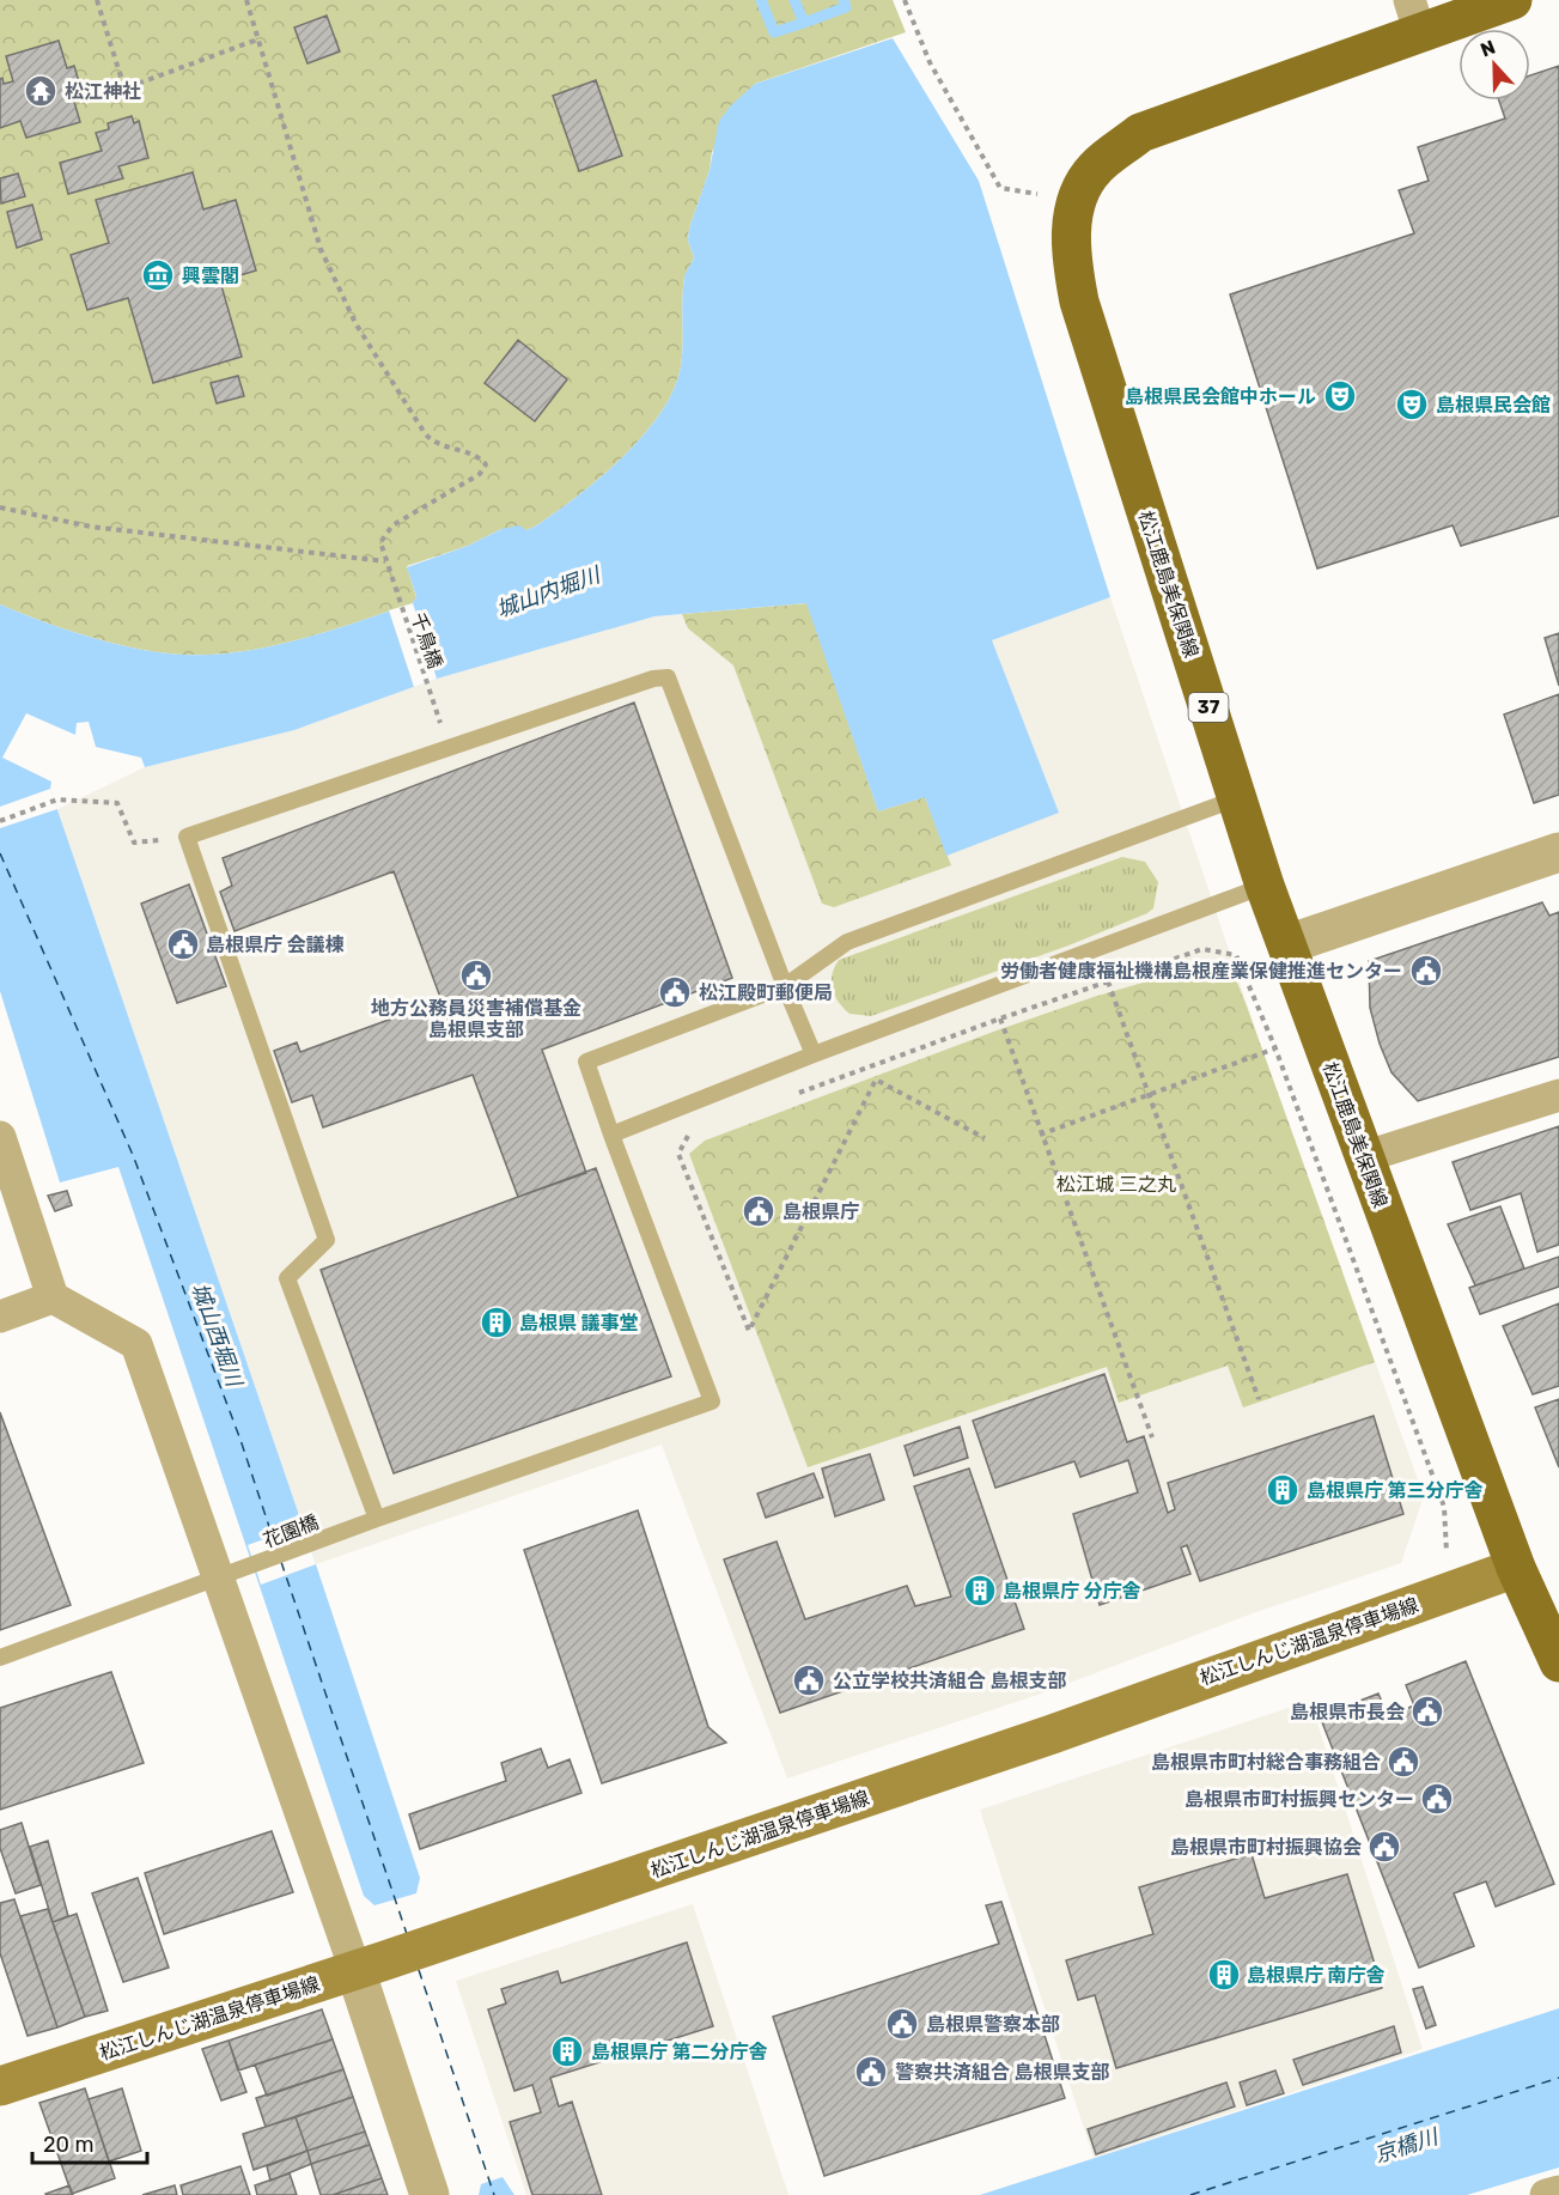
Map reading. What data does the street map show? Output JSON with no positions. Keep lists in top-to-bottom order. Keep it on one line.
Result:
{"streets":{"main road":["松江鹿島美保関線","37","松江しんじ湖温泉停車場線"],"lane":["花園橋"],"path":["千鳥橋"]},"crossings":[["松江鹿島美保関線","松江しんじ湖温泉停車場線"]],"water":["城山内堀川","城山西堀川","京橋川"],"parks":["松江城 三之丸"],"places":{"temple":["松江神社"],"museum":["興雲閣"],"theatre":["島根県民会館中ホール","島根県民会館"],"public building":["島根県庁 会議棟","労働者健康福祉機構島根産業保健推進センター","地方公務員災害補償基金 島根県支部","松江殿町郵便局","島根県庁","公立学校共済組合 島根支部","島根県市長会","島根県市町村総合事務組合","島根県市町村振興センター","島根県市町村振興協会","島根県警察本部","警察共済組合 島根県支部"],"building":["島根県 議事堂","島根県庁 第三分庁舎","島根県庁 分庁舎","島根県庁 南庁舎","島根県庁 第二分庁舎"]},"scale_bar":"20 m","north":"top"}
